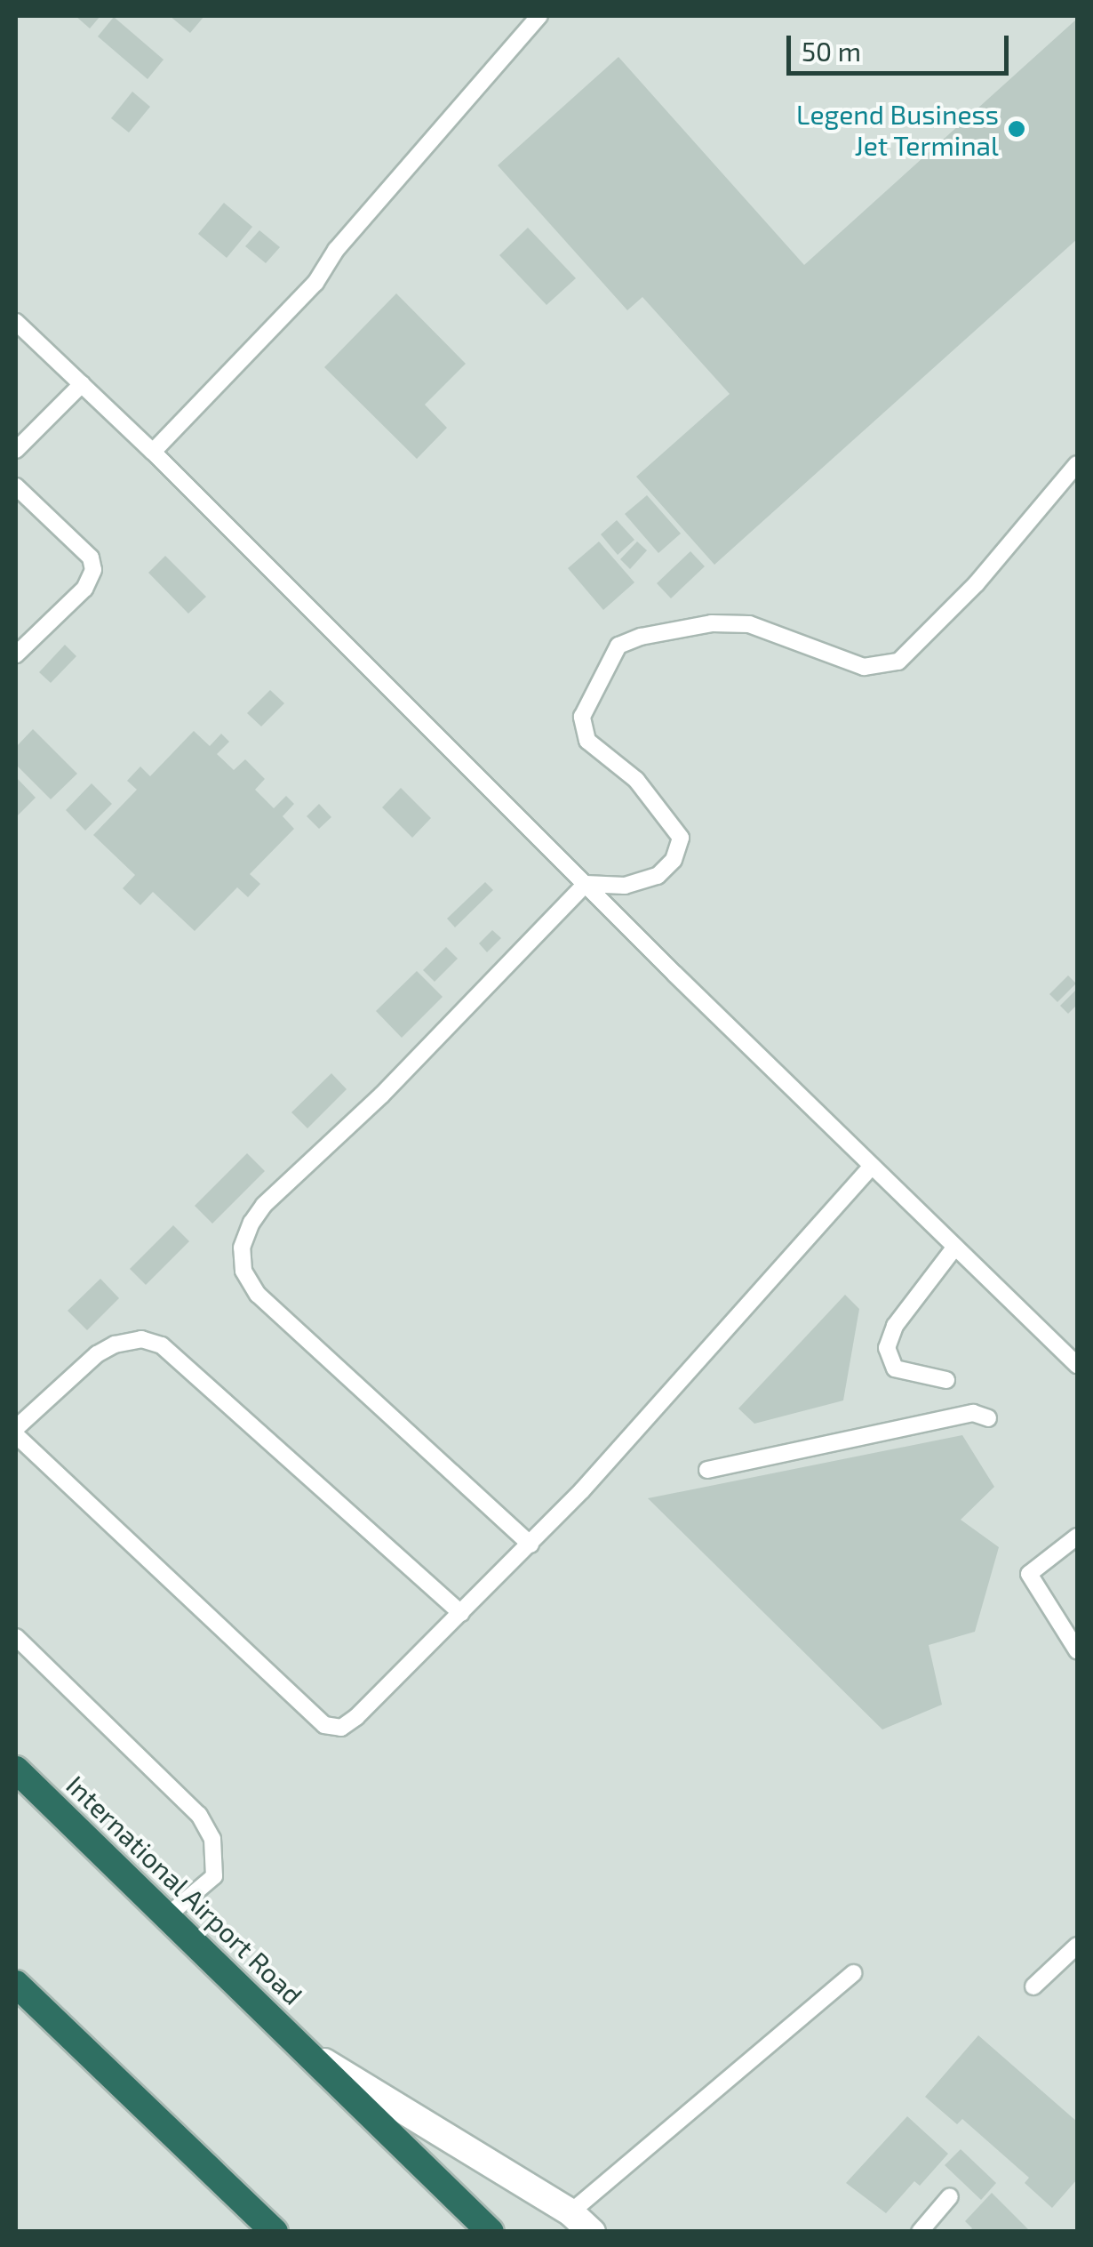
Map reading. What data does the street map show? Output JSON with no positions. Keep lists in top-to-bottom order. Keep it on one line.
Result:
{"streets":{"highway":["International Airport Road"]},"places":["Legend Business Jet Terminal"],"scale_bar":"50 m"}
